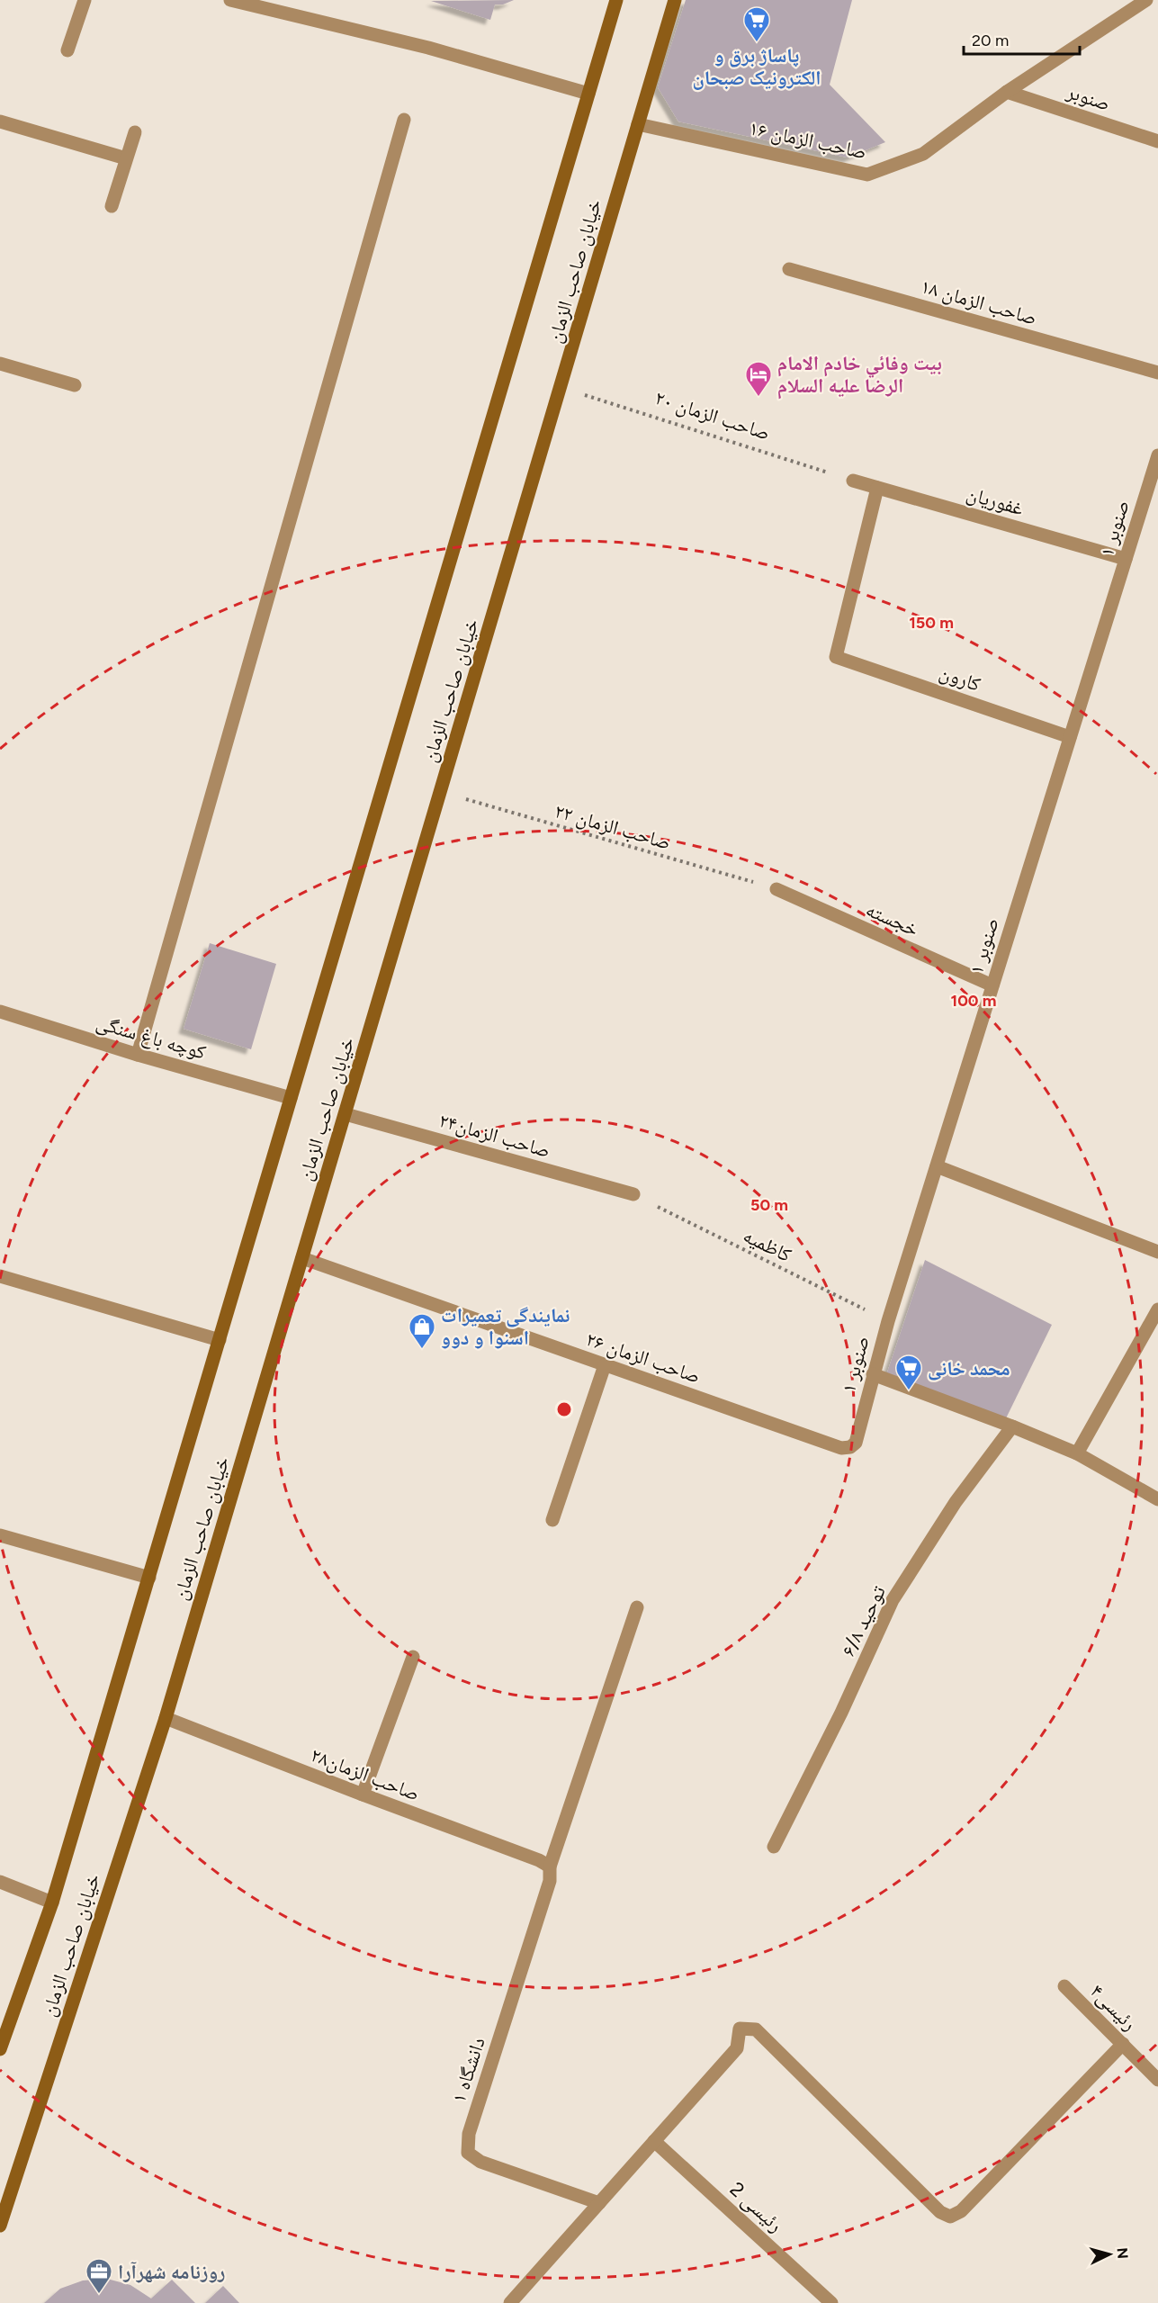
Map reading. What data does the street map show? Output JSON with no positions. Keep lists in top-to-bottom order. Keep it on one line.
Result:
{"streets":{"main road":["خیابان صاحب الزمان"],"street":["صنوبر","صاحب الزمان ۱۶","صاحب الزمان ۱۸","غفوریان","صنوبر ۱","کارون","خجسته","کوچه باغ سنگی","صاحب الزمان۲۴","صاحب الزمان ۲۶","توحید ۶/۸","صاحب الزمان۲۸","رئیسی۴","دانشگاه ۱","رئیسی 2"],"path":["صاحب الزمان ۲۰","صاحب الزمان ۲۲","کاظمیه"]},"crossings":[["صنوبر","صاحب الزمان ۱۶"],["صاحب الزمان ۱۶","خیابان صاحب الزمان"],["خیابان صاحب الزمان","صاحب الزمان ۲۰"],["خیابان صاحب الزمان","صاحب الزمان ۲۲"],["خیابان صاحب الزمان","صاحب الزمان۲۴"],["خیابان صاحب الزمان","صاحب الزمان ۲۶"],["خیابان صاحب الزمان","صاحب الزمان۲۸"],["صاحب الزمان ۲۰","غفوریان"],["غفوریان","صنوبر ۱"],["غفوریان","کارون"],["صنوبر ۱","کارون"],["صنوبر ۱","خجسته"],["صنوبر ۱","کاظمیه"],["صنوبر ۱","صاحب الزمان ۲۶"],["صاحب الزمان ۲۲","خجسته"],["صاحب الزمان۲۴","کاظمیه"],["صاحب الزمان۲۸","دانشگاه ۱"]],"places":{"supermarket":["پاساژ برق و الکترونیک صبحان","محمد خانی"],"hotel":["بيت وفائي خادم الامام الرضا عليه السلام"],"shop":["نمایندگی تعمیرات اسنوا و دوو"],"office":["روزنامه شهرآرا"]},"scale_bar":"20 m","north":"right","rings":["150 m","100 m","50 m"]}
